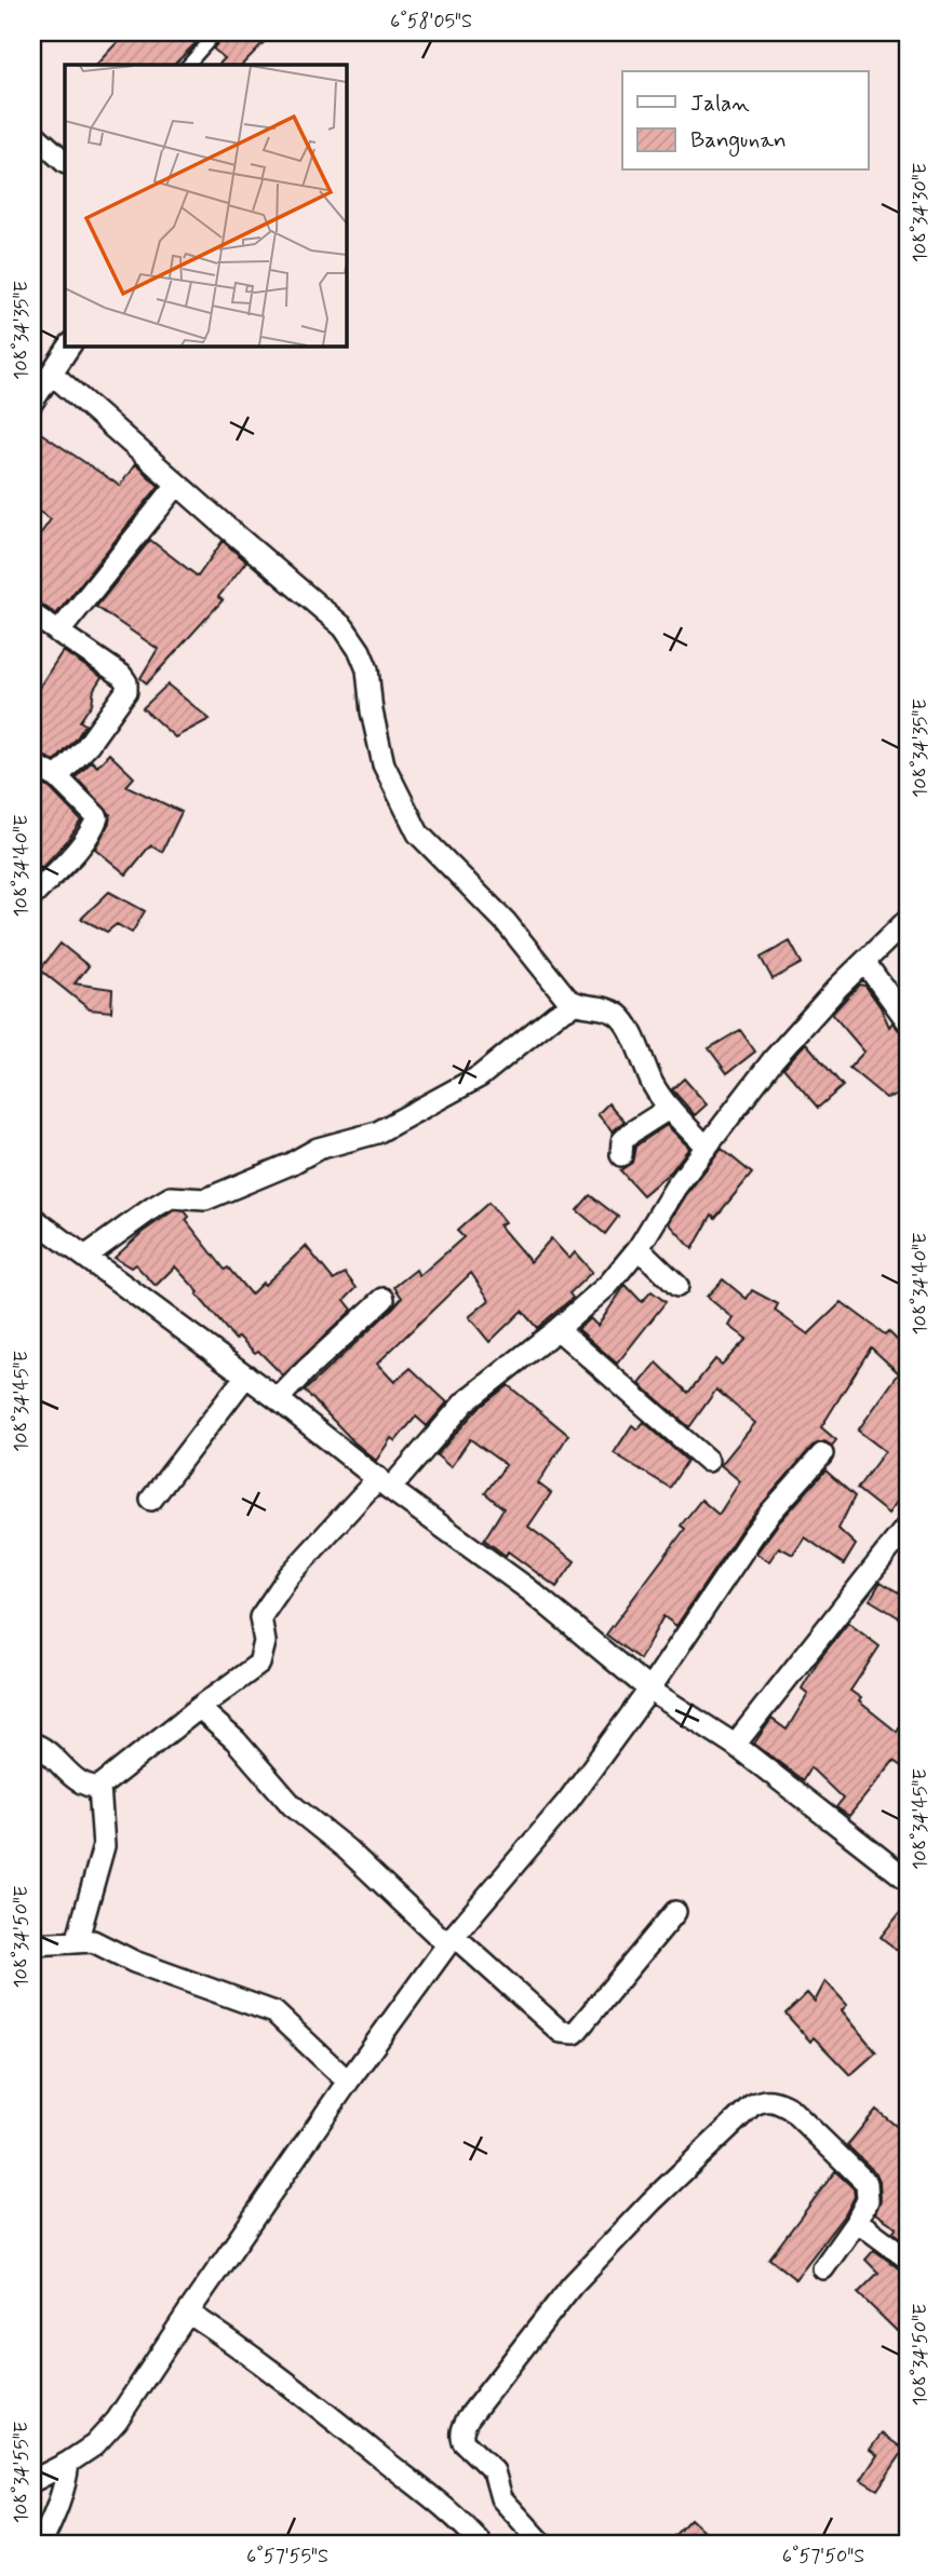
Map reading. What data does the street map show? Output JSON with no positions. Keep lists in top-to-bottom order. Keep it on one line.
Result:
{"legend":["Jalan","Bangunan"],"coordinates":["6°58'05\"S","108°34'30\"E","108°34'35\"E","108°34'40\"E","108°34'45\"E","108°34'50\"E","108°34'55\"E","6°57'55\"S","6°57'50\"S"]}
